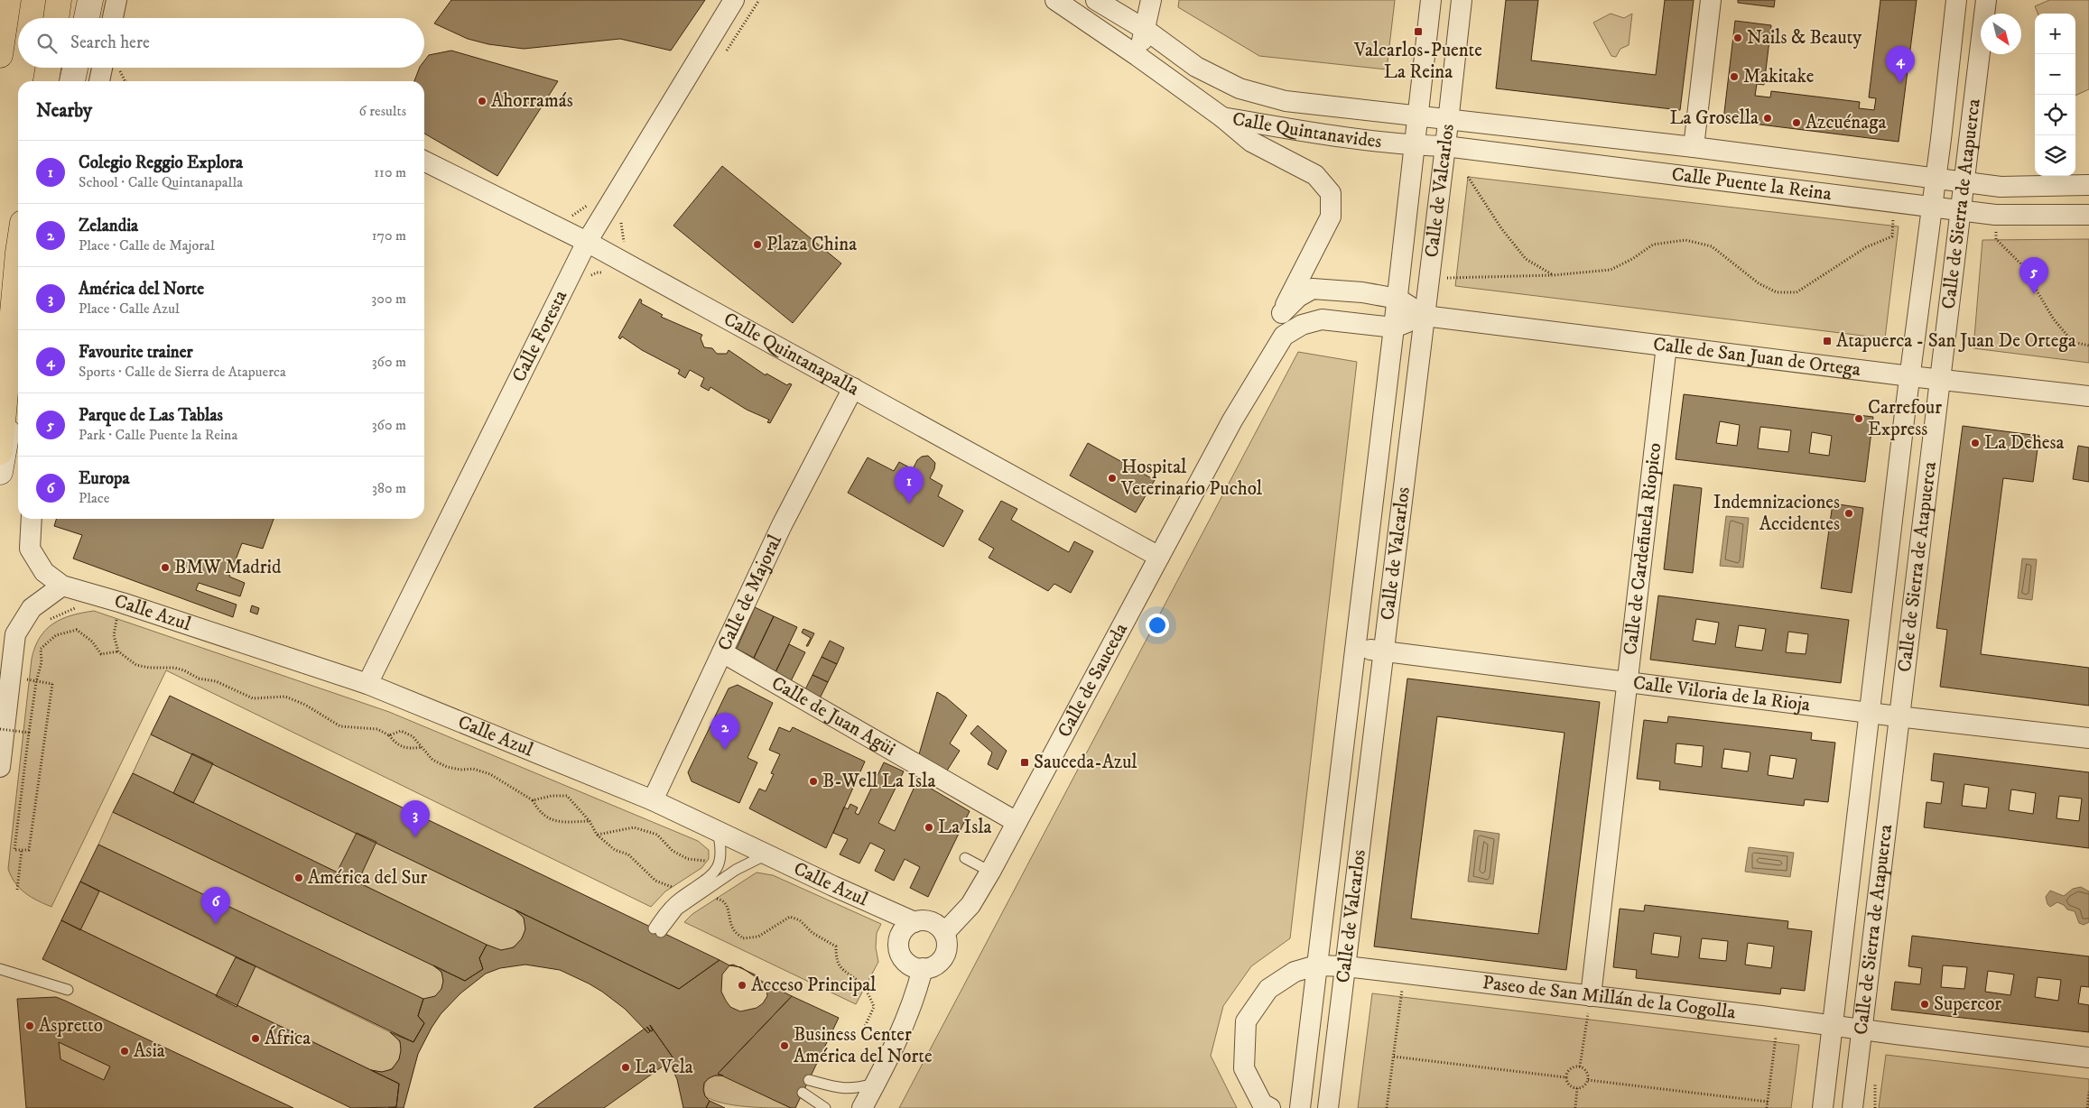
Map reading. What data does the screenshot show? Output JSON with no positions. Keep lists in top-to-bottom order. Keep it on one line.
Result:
{"streets":{"street":["Calle Quintanavides","Calle Puente la Reina","Calle de Valcarlos","Calle de Sierra de Atapuerca","Calle Foresta","Calle Quintanapalla","Calle de San Juan de Ortega","Calle de Cardeñuela Riopico","Calle de Majoral","Calle Azul","Calle de Sauceda","Calle Viloria de la Rioja","Calle de Juan Agüi","Paseo de San Millán de la Cogolla"]},"crossings":[["Calle Quintanavides","Calle Puente la Reina"],["Calle Quintanavides","Calle de Valcarlos"],["Calle Quintanavides","Calle de Sauceda"],["Calle Puente la Reina","Calle de Valcarlos"],["Calle Puente la Reina","Calle de Sierra de Atapuerca"],["Calle de Valcarlos","Calle de San Juan de Ortega"],["Calle de Valcarlos","Calle de Sauceda"],["Calle de Valcarlos","Calle Viloria de la Rioja"],["Calle de Valcarlos","Paseo de San Millán de la Cogolla"],["Calle de Sierra de Atapuerca","Calle de San Juan de Ortega"],["Calle de Sierra de Atapuerca","Calle Viloria de la Rioja"],["Calle de Sierra de Atapuerca","Paseo de San Millán de la Cogolla"],["Calle Foresta","Calle Quintanapalla"],["Calle Foresta","Calle Azul"],["Calle Quintanapalla","Calle de Majoral"],["Calle Quintanapalla","Calle de Sauceda"],["Calle de San Juan de Ortega","Calle de Cardeñuela Riopico"],["Calle de San Juan de Ortega","Calle de Sauceda"],["Calle de Cardeñuela Riopico","Calle Viloria de la Rioja"],["Calle de Cardeñuela Riopico","Paseo de San Millán de la Cogolla"],["Calle de Majoral","Calle Azul"],["Calle de Majoral","Calle de Juan Agüi"],["Calle Azul","Calle de Sauceda"],["Calle de Sauceda","Calle de Juan Agüi"]],"places":{"transit":["Valcarlos-Puente La Reina","Atapuerca - San Juan De Ortega","Sauceda-Azul"],"other":["Nails & Beauty","Makitake","Ahorramás","La Grosella","Azcuénaga","Plaza China","Carrefour Express","La Dehesa","Hospital Veterinario Puchol","Indemnizaciones Accidentes","BMW Madrid","B-Well La Isla","La Isla","América del Sur","Acceso Principal","Supercor","Aspretto","África","Business Center América del Norte","Asia","La Vela"]},"north":"bottom right","page":{"map_buttons":["+","−"],"search":"Search here","pins":["4","5","1","2","3","6"],"heading":["Nearby","6 results"],"list":[{"mark":"1","name":"Colegio Reggio Explora","note":"School · Calle Quintanapalla","value":"110 m"},{"mark":"2","name":"Zelandia","note":"Place · Calle de Majoral","value":"170 m"},{"mark":"3","name":"América del Norte","note":"Place · Calle Azul","value":"300 m"},{"mark":"4","name":"Favourite trainer","note":"Sports · Calle de Sierra de Atapuerca","value":"360 m"},{"mark":"5","name":"Parque de Las Tablas","note":"Park · Calle Puente la Reina","value":"360 m"},{"mark":"6","name":"Europa","note":"Place","value":"380 m"}]}}
